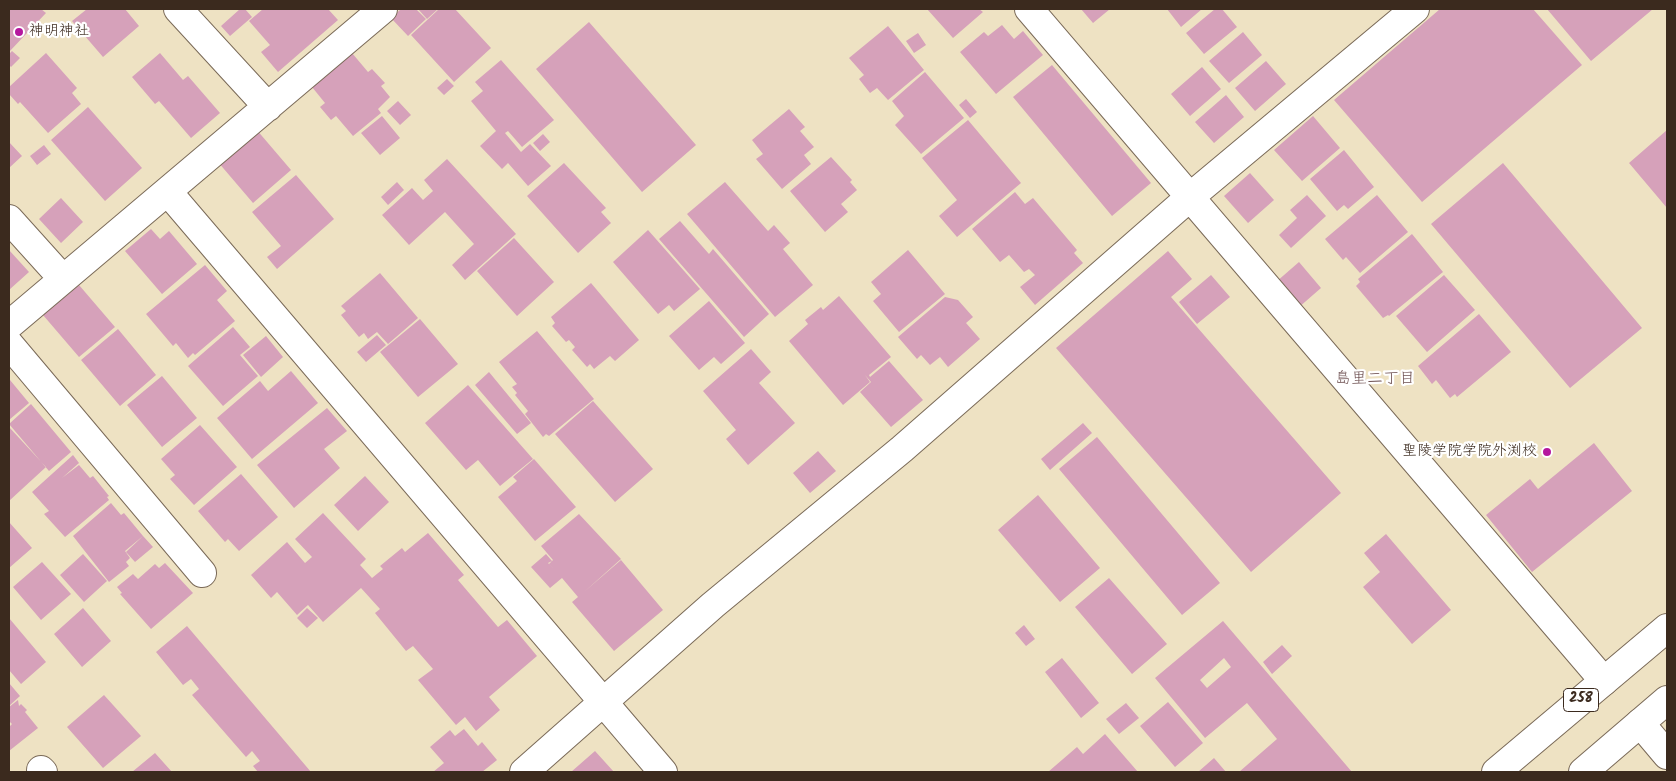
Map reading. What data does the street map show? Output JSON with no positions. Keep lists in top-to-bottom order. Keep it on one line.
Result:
{"streets":{"main road":["258"]},"districts":["島里二丁目"],"places":["神明神社","聖陵学院学院外渕校"]}
